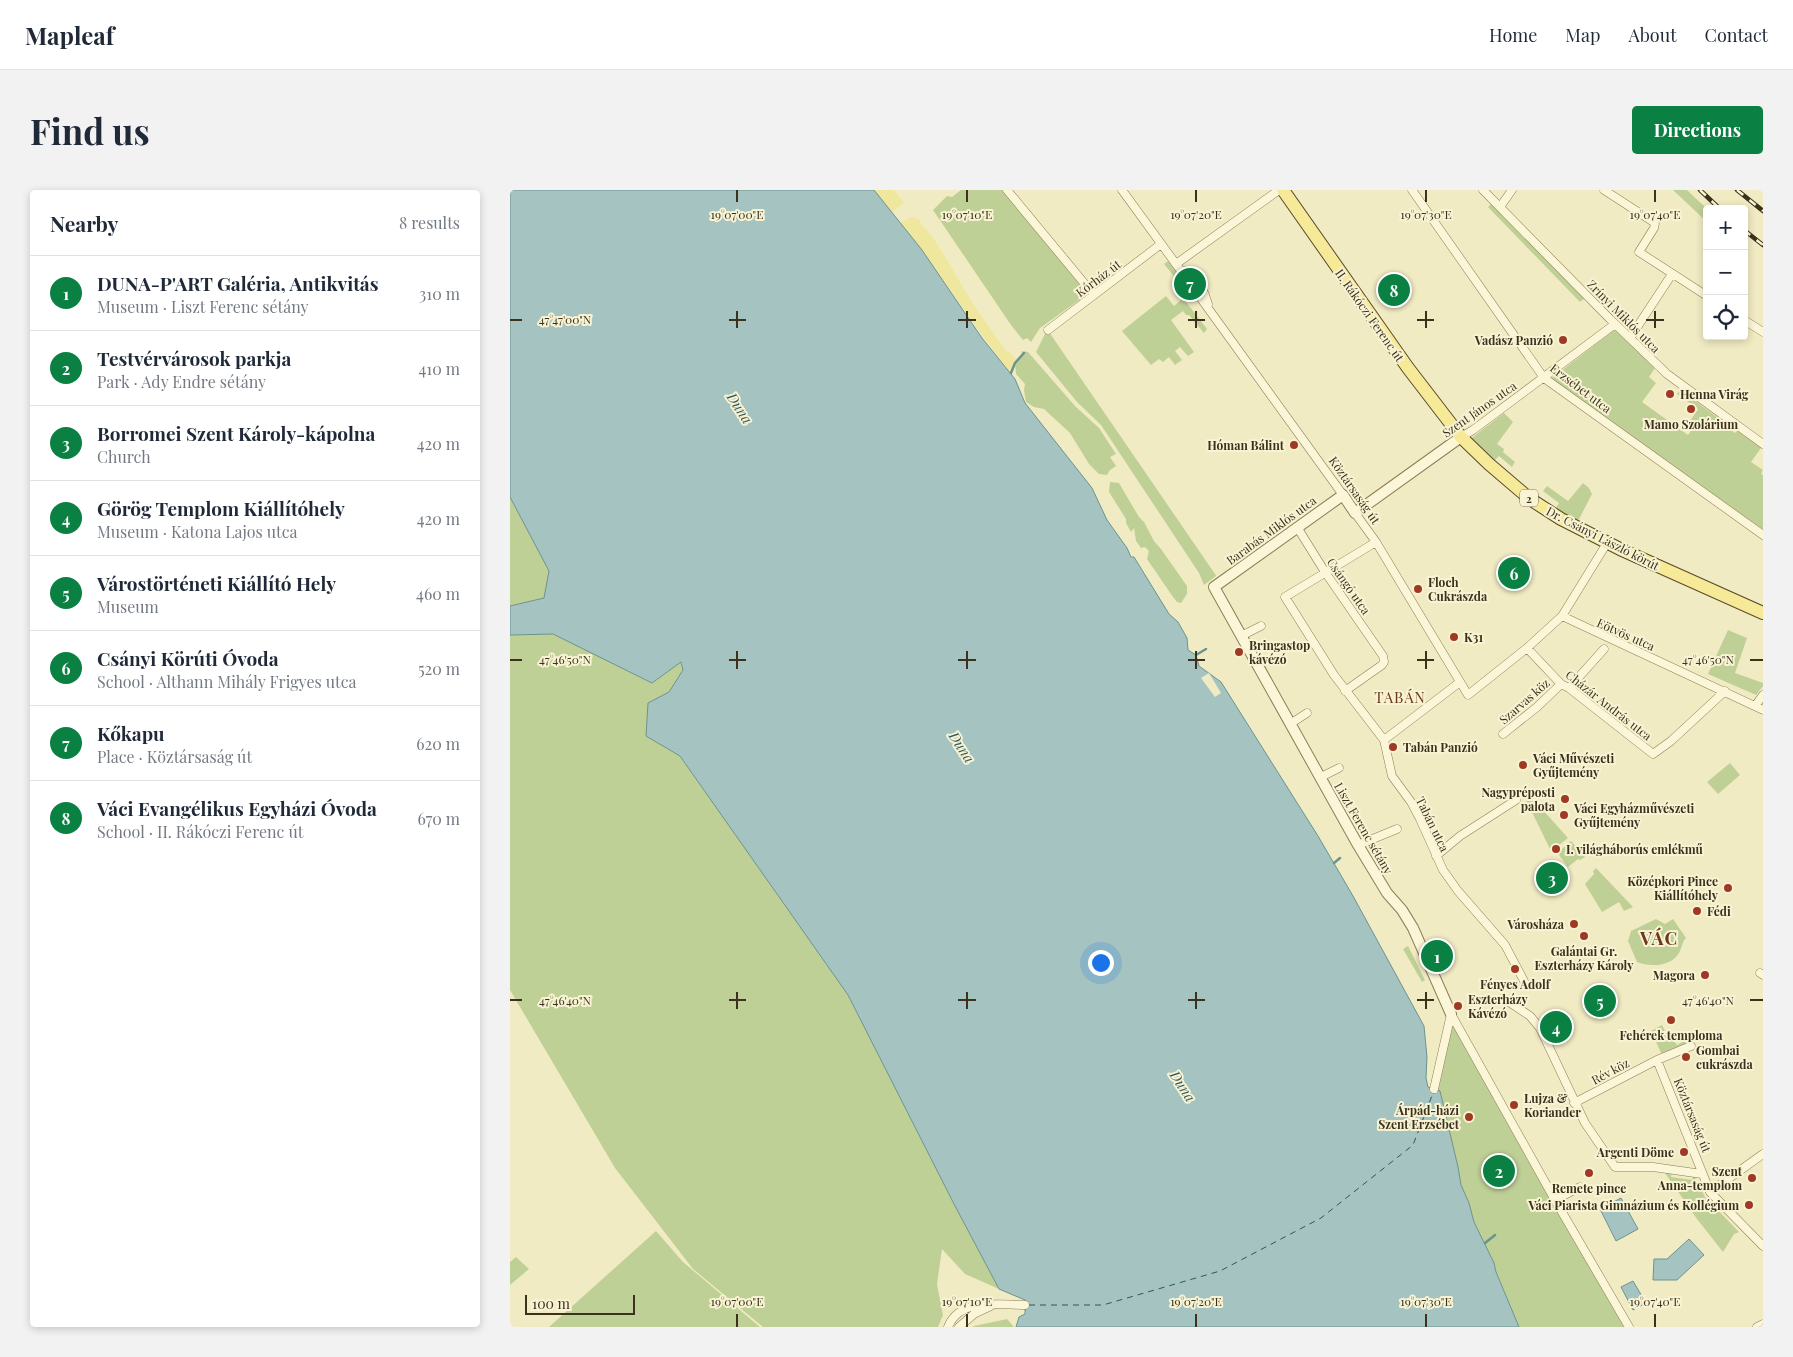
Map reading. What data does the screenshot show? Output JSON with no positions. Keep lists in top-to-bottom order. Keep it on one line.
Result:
{"streets":{"main road":["II. Rákóczi Ferenc út","2","Dr. Csányi László körút"],"street":["Kórház út","Zrínyi Miklós utca","Erzsébet utca","Szent János utca","Köztársaság út","Barabás Miklós utca","Csángó utca","Eötvös utca","Szarvas köz","Cházár András utca","Tabán utca","Liszt Ferenc sétány","Rév köz"]},"crossings":[["II. Rákóczi Ferenc út","Szent János utca"],["II. Rákóczi Ferenc út","Dr. Csányi László körút"],["Zrínyi Miklós utca","Szent János utca"],["Erzsébet utca","Szent János utca"],["Szent János utca","Köztársaság út"],["Szent János utca","Dr. Csányi László körút"],["Köztársaság út","Barabás Miklós utca"],["Köztársaság út","Cházár András utca"],["Köztársaság út","Rév köz"],["Barabás Miklós utca","Csángó utca"],["Barabás Miklós utca","Liszt Ferenc sétány"],["Csángó utca","Tabán utca"],["Eötvös utca","Cházár András utca"],["Szarvas köz","Cházár András utca"]],"districts":["TABÁN","VÁC"],"water":["Duna"],"places":["Vadász Panzió","Henna Virág","Mamo Szolárium","Hóman Bálint","Floch Cukrászda","K31","Bringastop kávézó","Tabán Panzió","Váci Művészeti Gyűjtemény","Nagypréposti palota","Váci Egyházművészeti Gyűjtemény","I. világháborús emlékmű","Középkori Pince Kiállítóhely","Fédi","Városháza","Galántai Gr. Eszterházy Károly","Fényes Adolf","Magora","Eszterházy Kávézó","Fehérek temploma","Gombai cukrászda","Lujza & Koriander","Árpád-házi Szent Erzsébet","Argenti Döme","Remete pince","Szent Anna-templom","Váci Piarista Gimnázium és Kollégium"],"scale_bar":"100 m","page":{"header":"Mapleaf","nav":["Home","Map","About","Contact"],"buttons":"Directions","title":"Find us","heading":["Nearby","8 results"],"map_buttons":["+","−"],"list":[{"mark":"1","name":"DUNA-P'ART Galéria, Antikvitás","note":"Museum · Liszt Ferenc sétány","value":"310 m"},{"mark":"2","name":"Testvérvárosok parkja","note":"Park · Ady Endre sétány","value":"410 m"},{"mark":"3","name":"Borromei Szent Károly-kápolna","note":"Church","value":"420 m"},{"mark":"4","name":"Görög Templom Kiállítóhely","note":"Museum · Katona Lajos utca","value":"420 m"},{"mark":"5","name":"Várostörténeti Kiállító Hely","note":"Museum","value":"460 m"},{"mark":"6","name":"Csányi Körúti Óvoda","note":"School · Althann Mihály Frigyes utca","value":"520 m"},{"mark":"7","name":"Kőkapu","note":"Place · Köztársaság út","value":"620 m"},{"mark":"8","name":"Váci Evangélikus Egyházi Óvoda","note":"School · II. Rákóczi Ferenc út","value":"670 m"}],"pins":["7","8","6","3","1","5","4","2"],"scale":"100 m"},"coordinates":["19°07'00\"E","19°07'10\"E","19°07'20\"E","19°07'30\"E","19°07'40\"E","47°47'00\"N","47°46'50\"N","47°46'40\"N"]}
